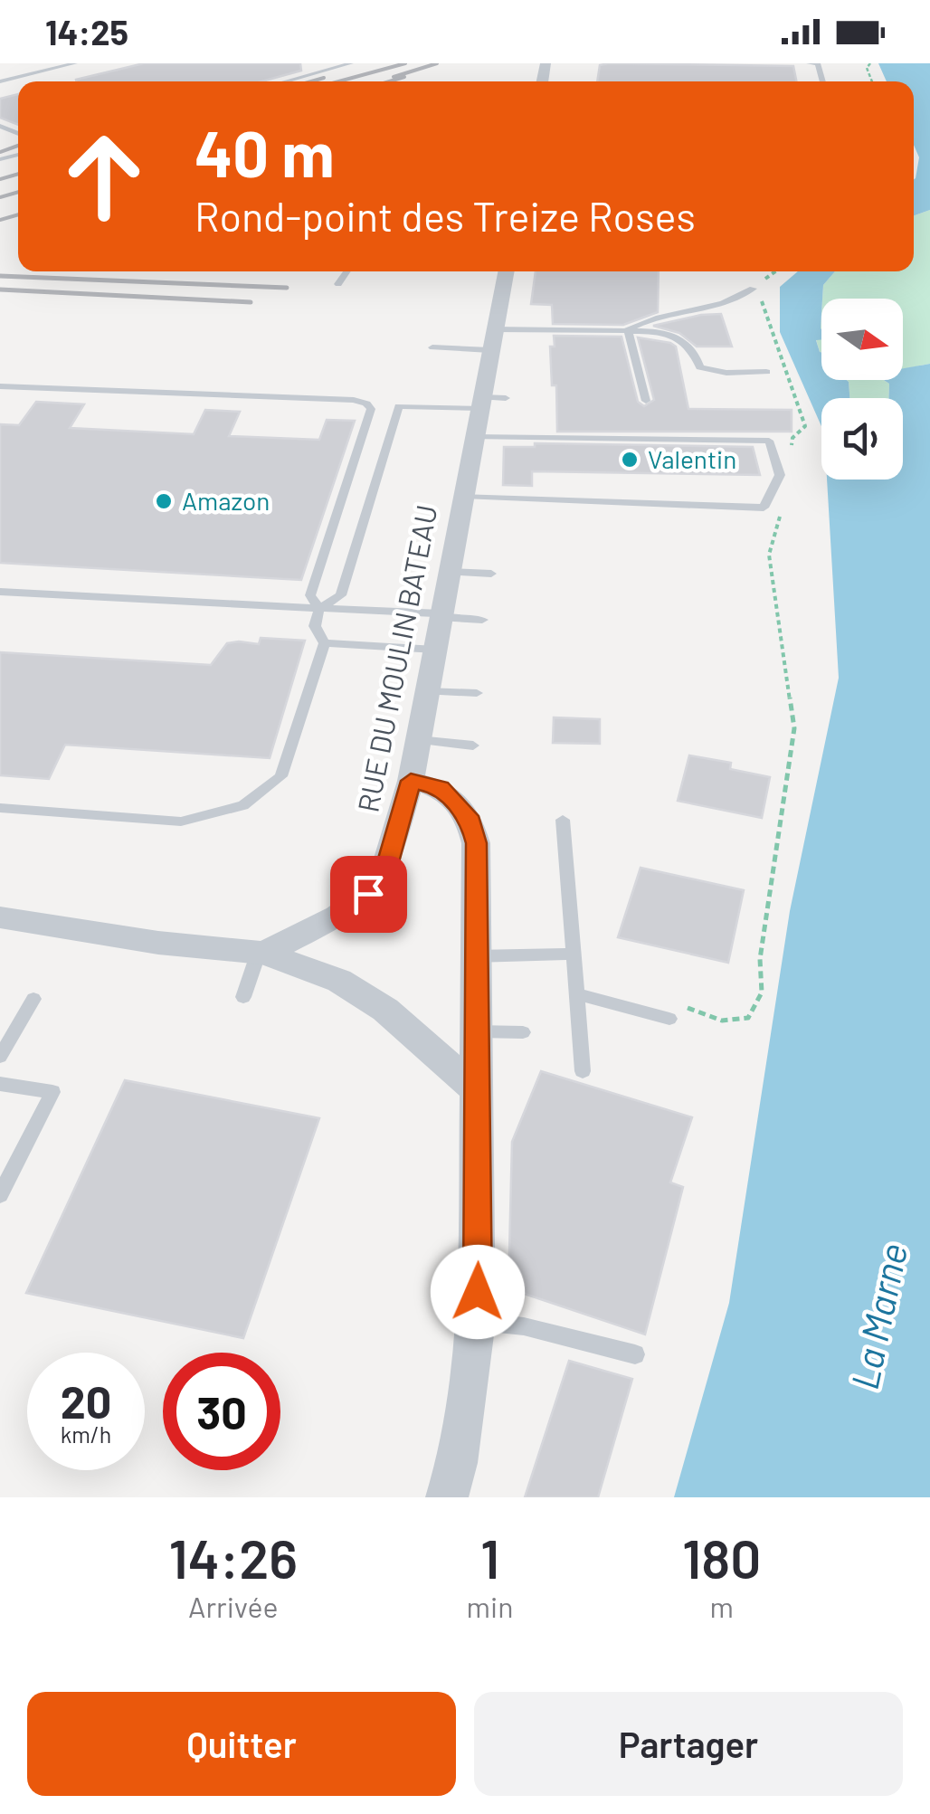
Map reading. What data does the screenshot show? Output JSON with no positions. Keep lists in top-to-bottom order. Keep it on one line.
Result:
{"streets":{"street":["RUE DU MOULIN BATEAU"]},"water":["La Marne"],"places":["Valentin","Amazon"],"north":"right","page":{"status":"14:25","turn":["40 m","Rond-point des Treize Roses"],"speed":"20 km/h","limit":"30","eta":["14:26","Arrivée","1","min","180","m"],"buttons":["Quitter","Partager"]}}
